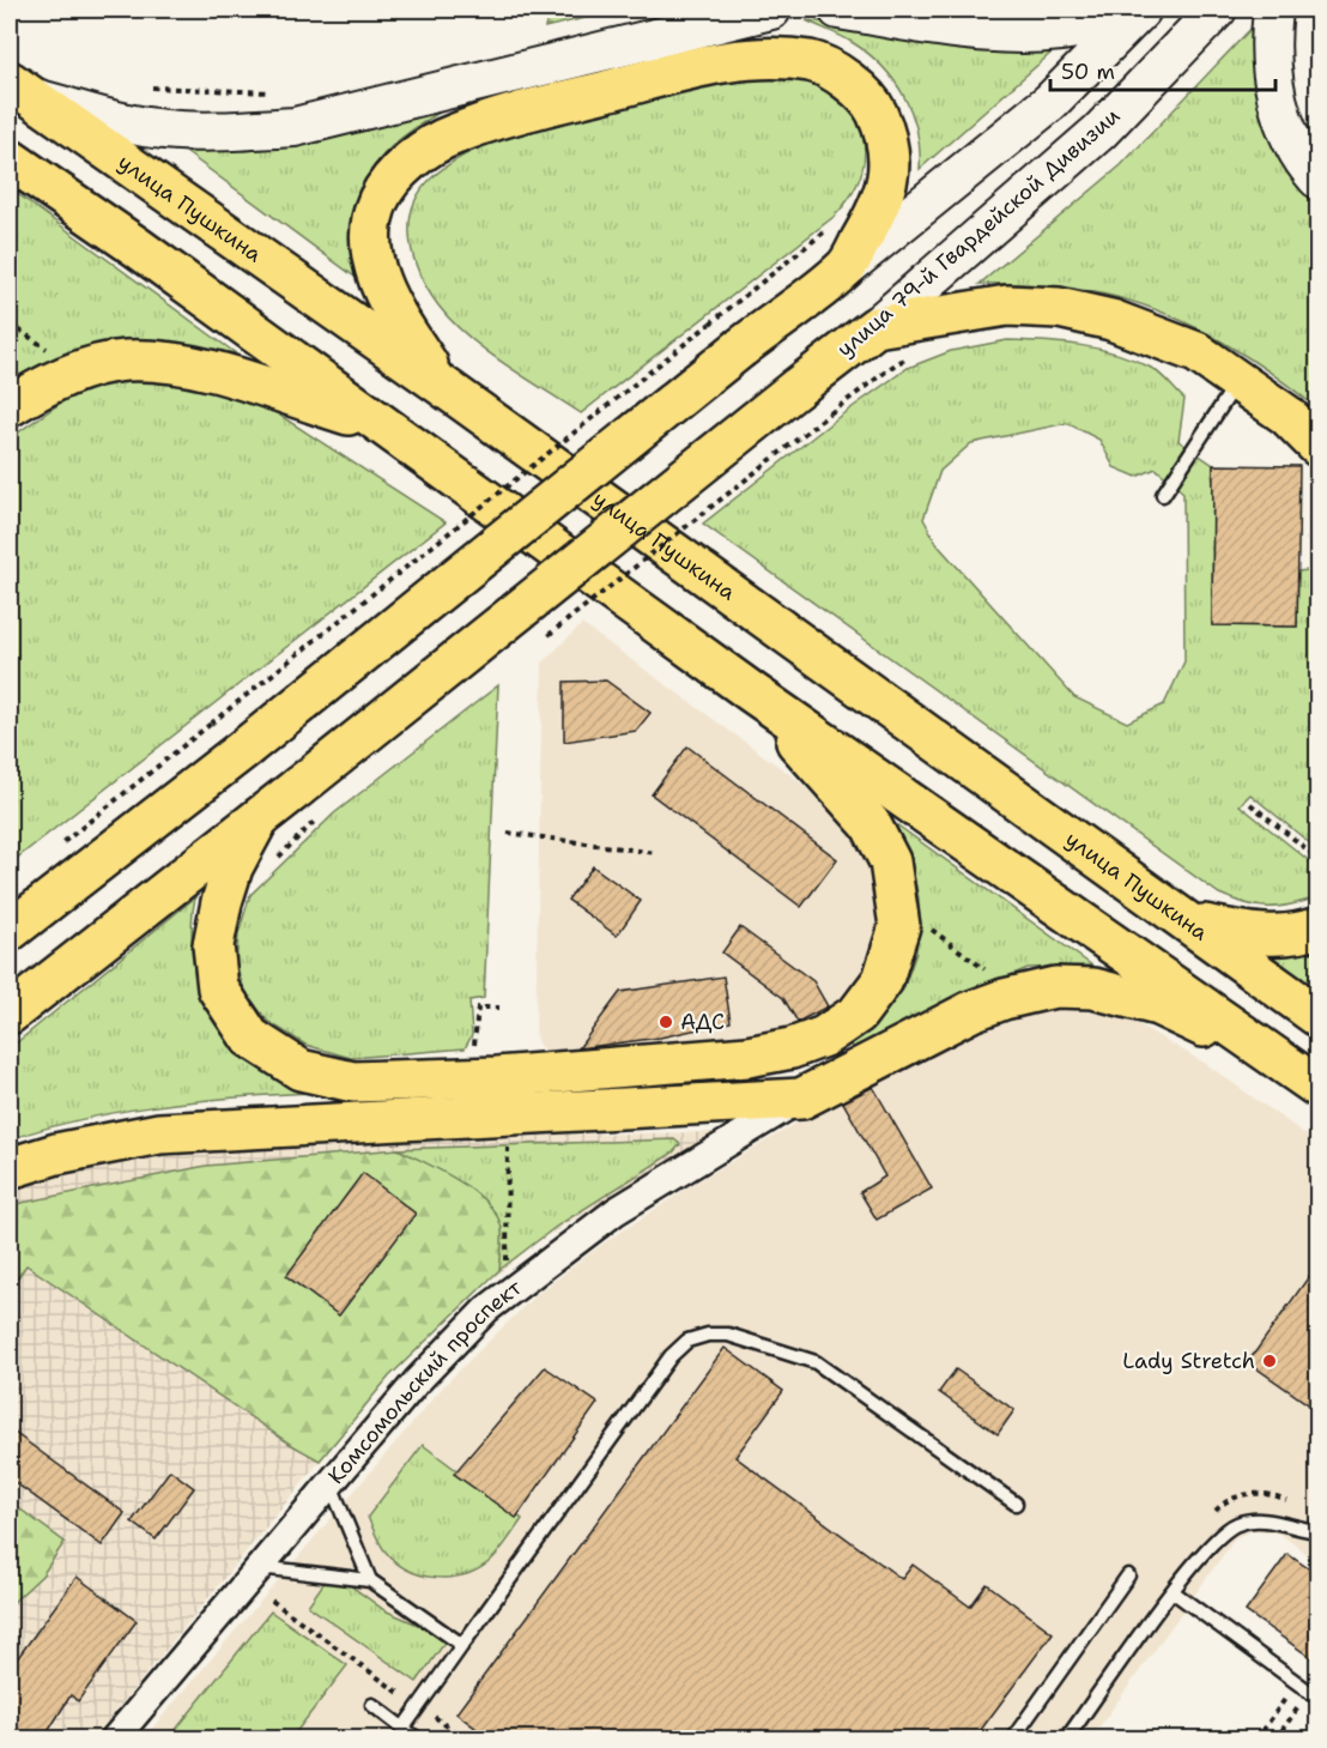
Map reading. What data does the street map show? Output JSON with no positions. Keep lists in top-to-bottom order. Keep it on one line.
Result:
{"streets":{"main road":["улица Пушкина","улица 79-й Гвардейской Дивизии"],"street":["Комсомольский проспект"]},"places":["АДС","Lady Stretch"],"scale_bar":"50 m"}
